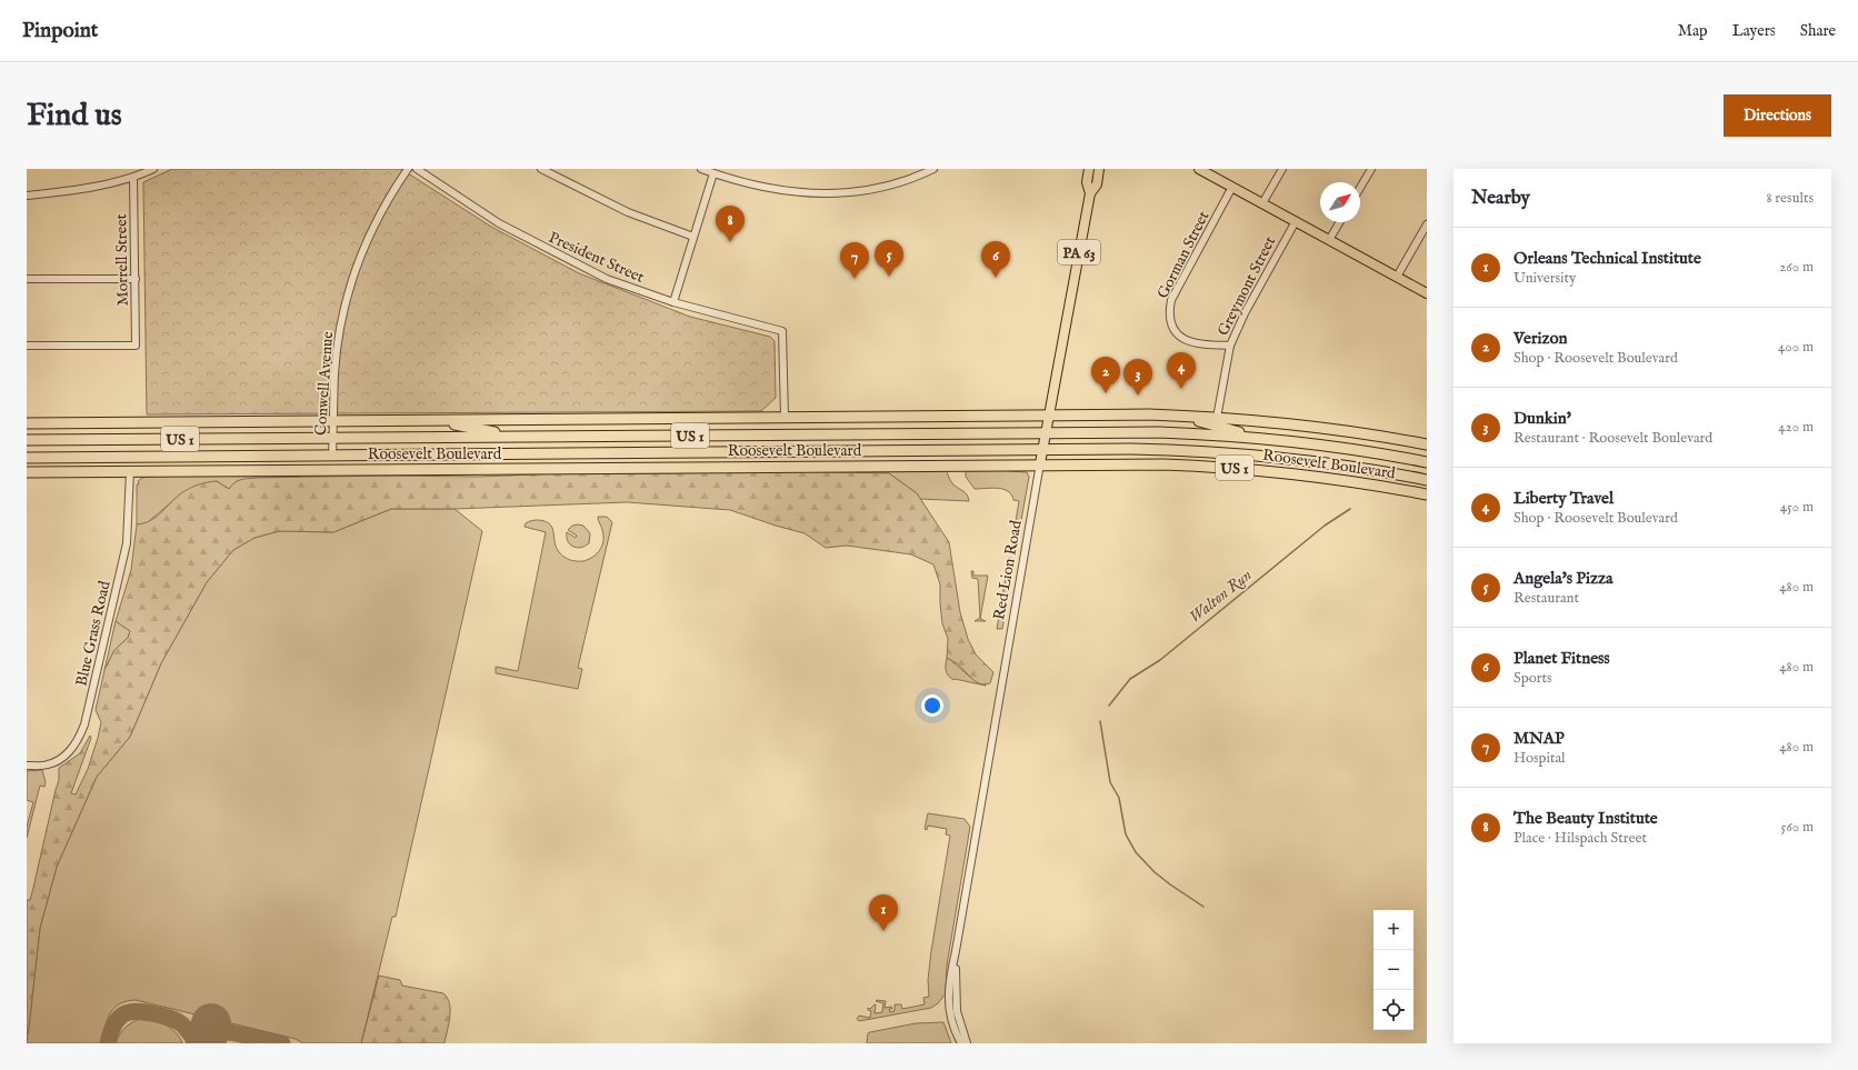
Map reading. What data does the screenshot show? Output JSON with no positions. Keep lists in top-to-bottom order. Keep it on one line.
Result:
{"streets":{"highway":["US 1","Roosevelt Boulevard"],"main road":["PA 63","Red Lion Road"],"street":["Gorman Street","President Street","Morrell Street","Greymont Street","Conwell Avenue","Blue Grass Road"]},"crossings":[["Gorman Street","Greymont Street"],["President Street","Roosevelt Boulevard"],["Greymont Street","Roosevelt Boulevard"],["Conwell Avenue","Roosevelt Boulevard"],["Roosevelt Boulevard","Red Lion Road"],["Roosevelt Boulevard","Blue Grass Road"]],"water":["Walton Run"],"north":"top right","page":{"header":"Pinpoint","nav":["Map","Layers","Share"],"buttons":"Directions","title":"Find us","heading":["Nearby","8 results"],"pins":["8","5","6","7","4","2","3","1"],"list":[{"mark":"1","name":"Orleans Technical Institute","note":"University","value":"260 m"},{"mark":"2","name":"Verizon","note":"Shop · Roosevelt Boulevard","value":"400 m"},{"mark":"3","name":"Dunkin'","note":"Restaurant · Roosevelt Boulevard","value":"420 m"},{"mark":"4","name":"Liberty Travel","note":"Shop · Roosevelt Boulevard","value":"450 m"},{"mark":"5","name":"Angela's Pizza","note":"Restaurant","value":"480 m"},{"mark":"6","name":"Planet Fitness","note":"Sports","value":"480 m"},{"mark":"7","name":"MNAP","note":"Hospital","value":"480 m"},{"mark":"8","name":"The Beauty Institute","note":"Place · Hilspach Street","value":"560 m"}],"map_buttons":["+","−"]}}
